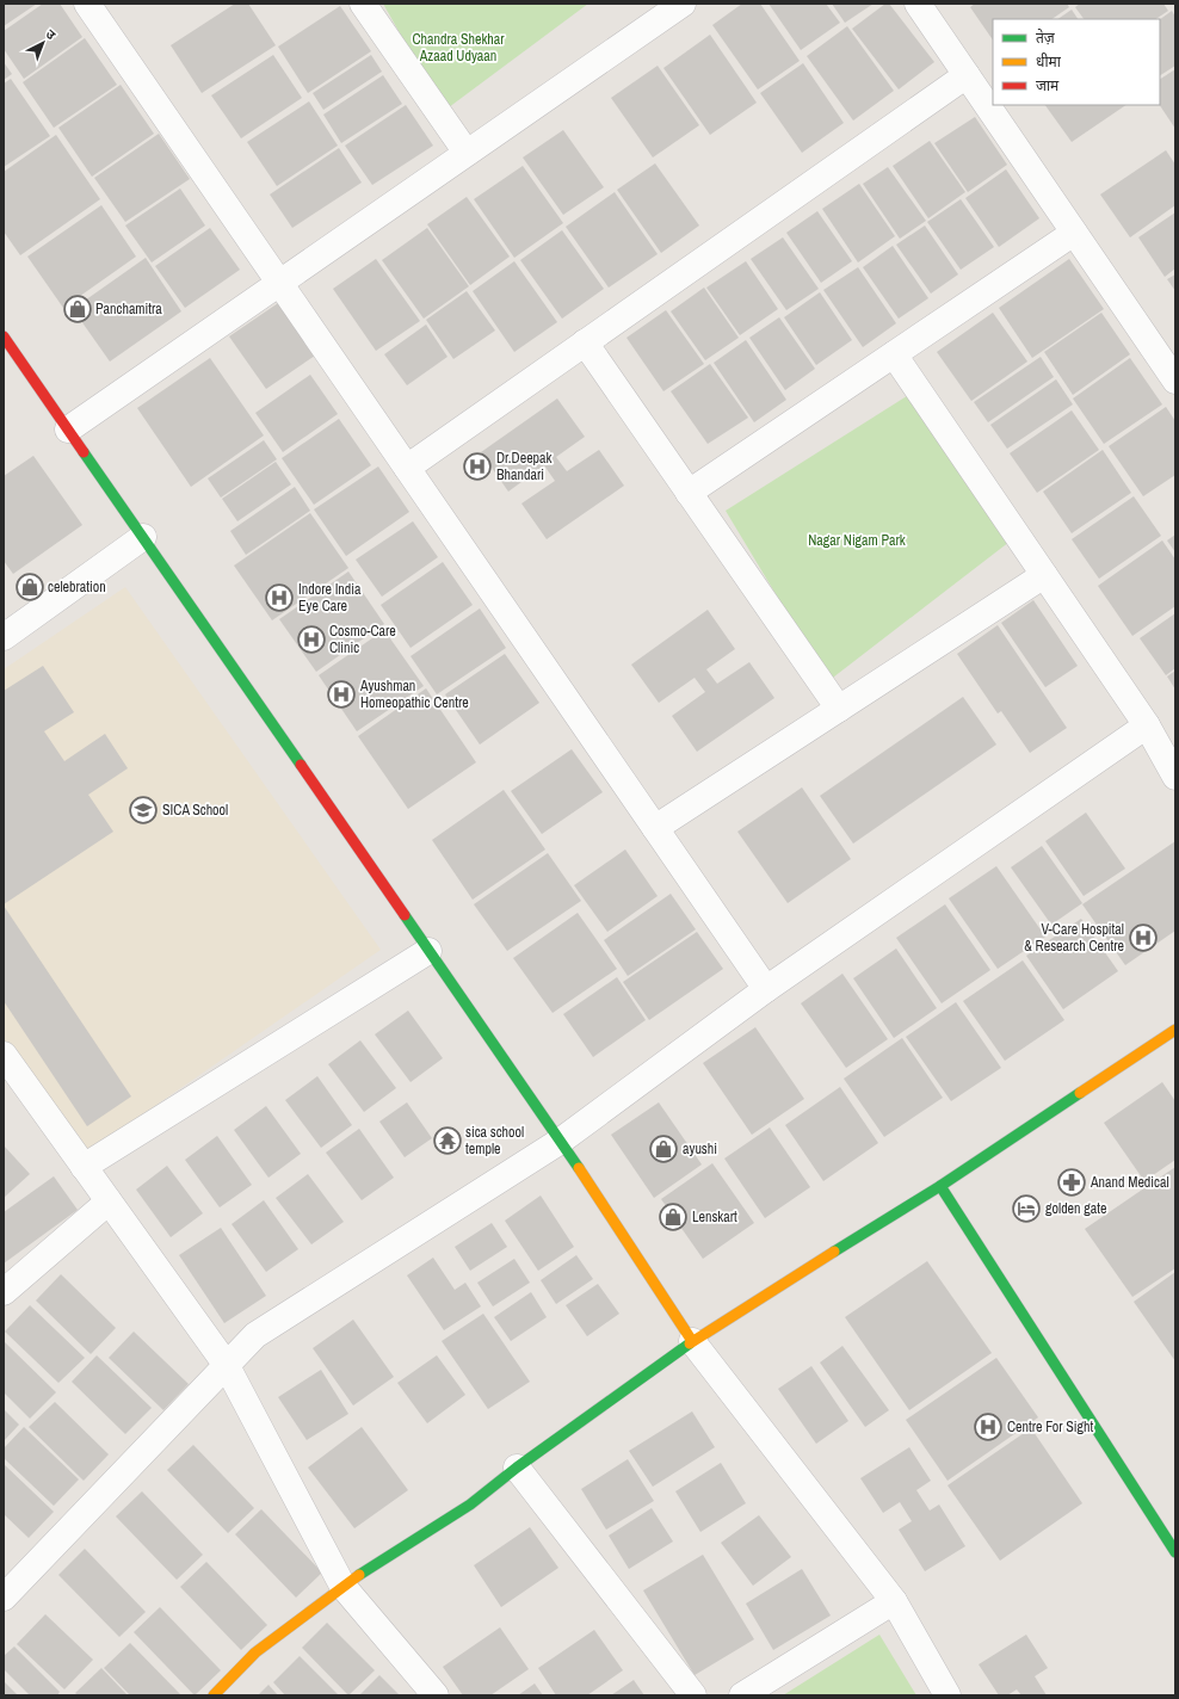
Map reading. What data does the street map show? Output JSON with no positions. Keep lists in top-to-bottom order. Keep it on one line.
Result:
{"parks":["Chandra Shekhar Azaad Udyaan","Nagar Nigam Park"],"places":{"shop":["Panchamitra","celebration","ayushi","Lenskart"],"hospital":["Dr.Deepak Bhandari","Indore India Eye Care","Cosmo-Care Clinic","Ayushman Homeopathic Centre","V-Care Hospital & Research Centre","Centre For Sight"],"school or university":["SICA School"],"temple":["sica school temple"],"pharmacy":["Anand Medical"],"hotel":["golden gate"]},"legend":["तेज़","धीमा","जाम"],"north":"top right"}
